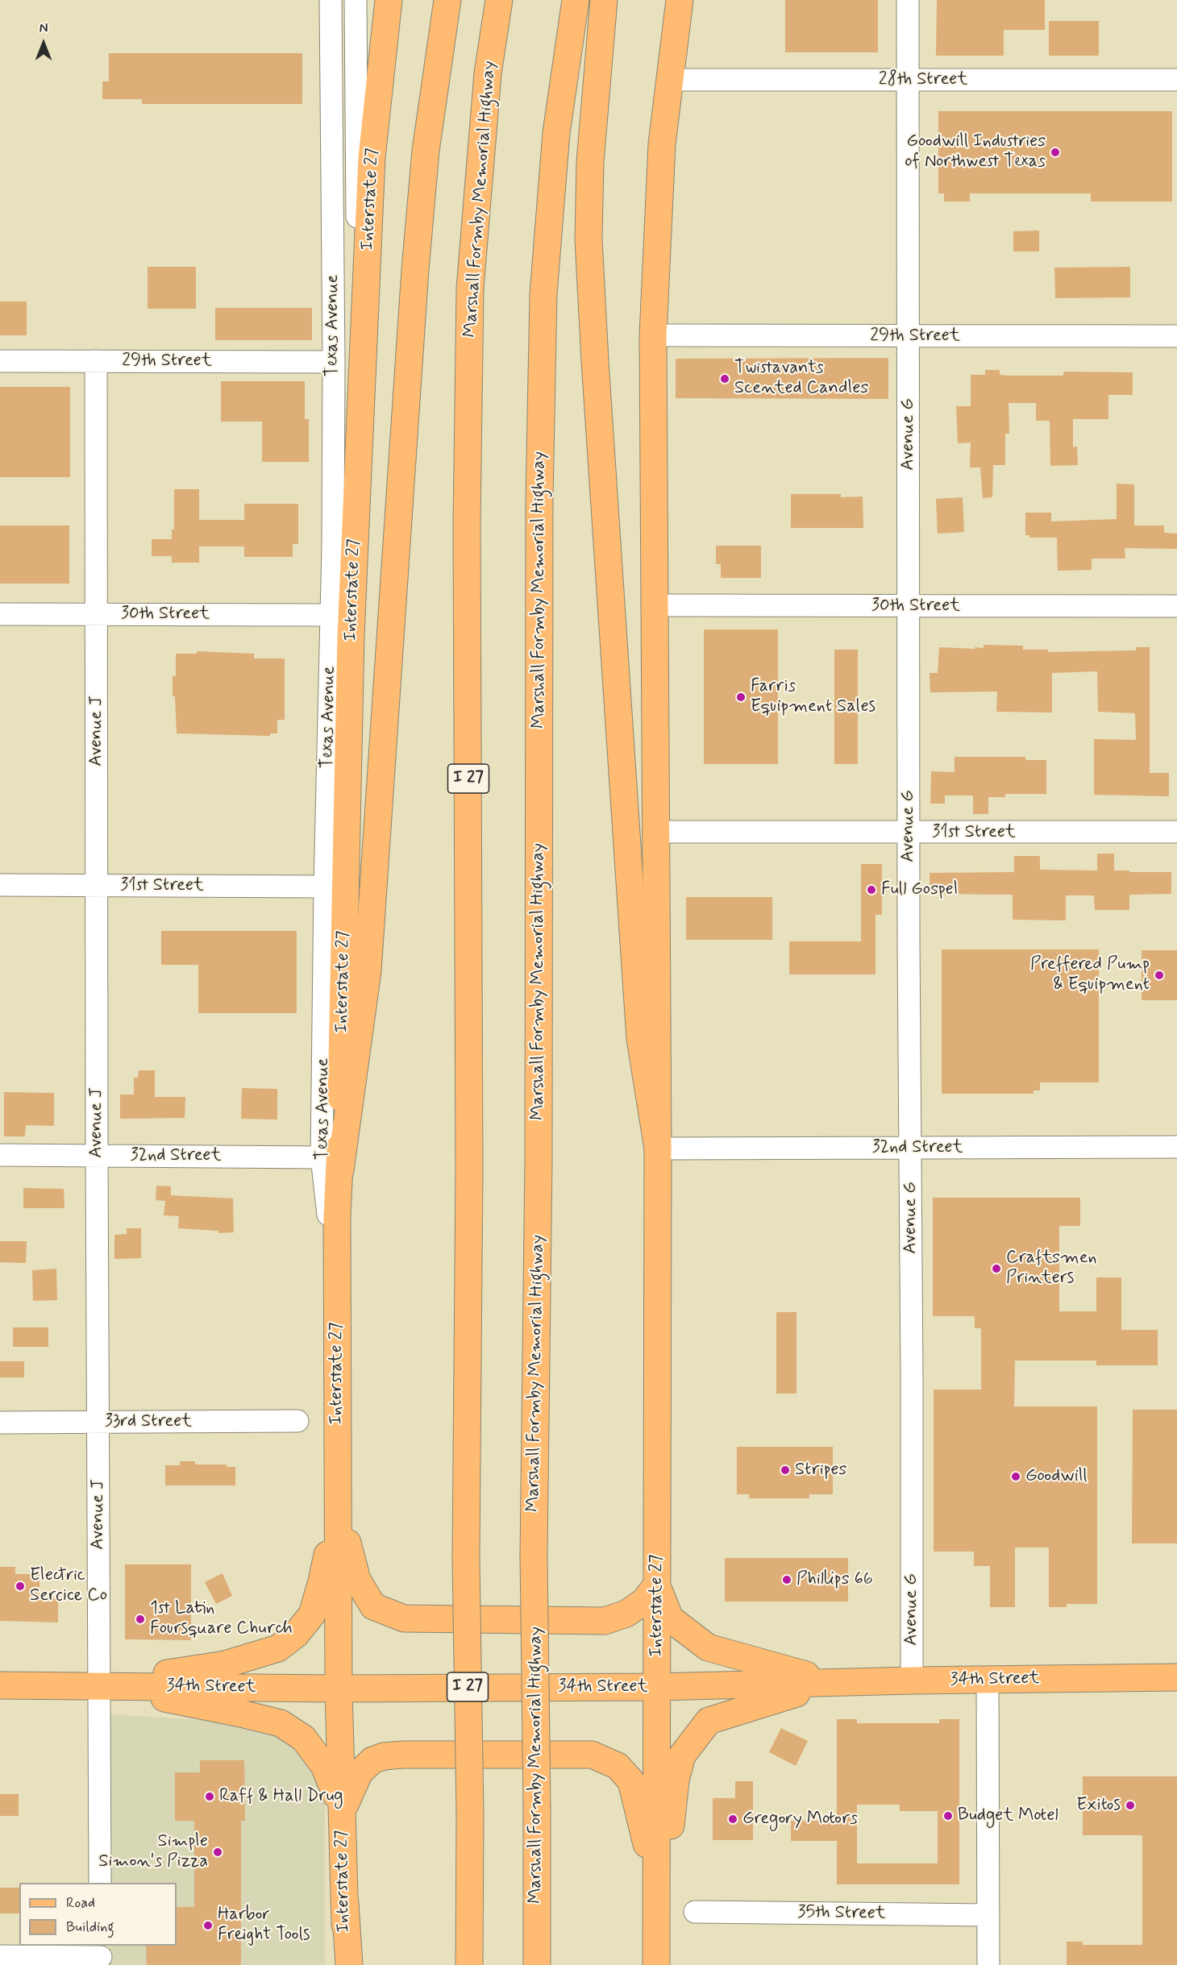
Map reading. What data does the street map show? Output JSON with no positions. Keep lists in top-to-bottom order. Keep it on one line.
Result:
{"streets":{"main road":["Interstate 27","Marshall Formby Memorial Highway","I 27","34th Street"],"street":["28th Street","Texas Avenue","29th Street","Avenue G","30th Street","Avenue J","31st Street","32nd Street","33rd Street","35th Street"]},"crossings":[["28th Street","Interstate 27"],["28th Street","Avenue G"],["Interstate 27","Texas Avenue"],["Interstate 27","29th Street"],["Interstate 27","30th Street"],["Interstate 27","31st Street"],["Interstate 27","32nd Street"],["Interstate 27","34th Street"],["Texas Avenue","29th Street"],["Texas Avenue","30th Street"],["Texas Avenue","31st Street"],["Texas Avenue","32nd Street"],["29th Street","Avenue G"],["29th Street","Avenue J"],["Avenue G","30th Street"],["Avenue G","31st Street"],["Avenue G","32nd Street"],["Avenue G","34th Street"],["30th Street","Avenue J"],["Avenue J","31st Street"],["Avenue J","32nd Street"],["Avenue J","33rd Street"],["Avenue J","34th Street"]],"places":["Goodwill Industries of Northwest Texas","Twistavants Scented Candles","Farris Equipment Sales","Full Gospel","Preffered Pump & Equipment","Craftsmen Printers","Stripes","Goodwill","Phillips 66","Electric Sercice Co","1st Latin Foursquare Church","Raff & Hall Drug","Exitos","Budget Motel","Gregory Motors","Simple Simon's Pizza","Harbor Freight Tools"],"legend":["Road","Building"],"north":"top"}
